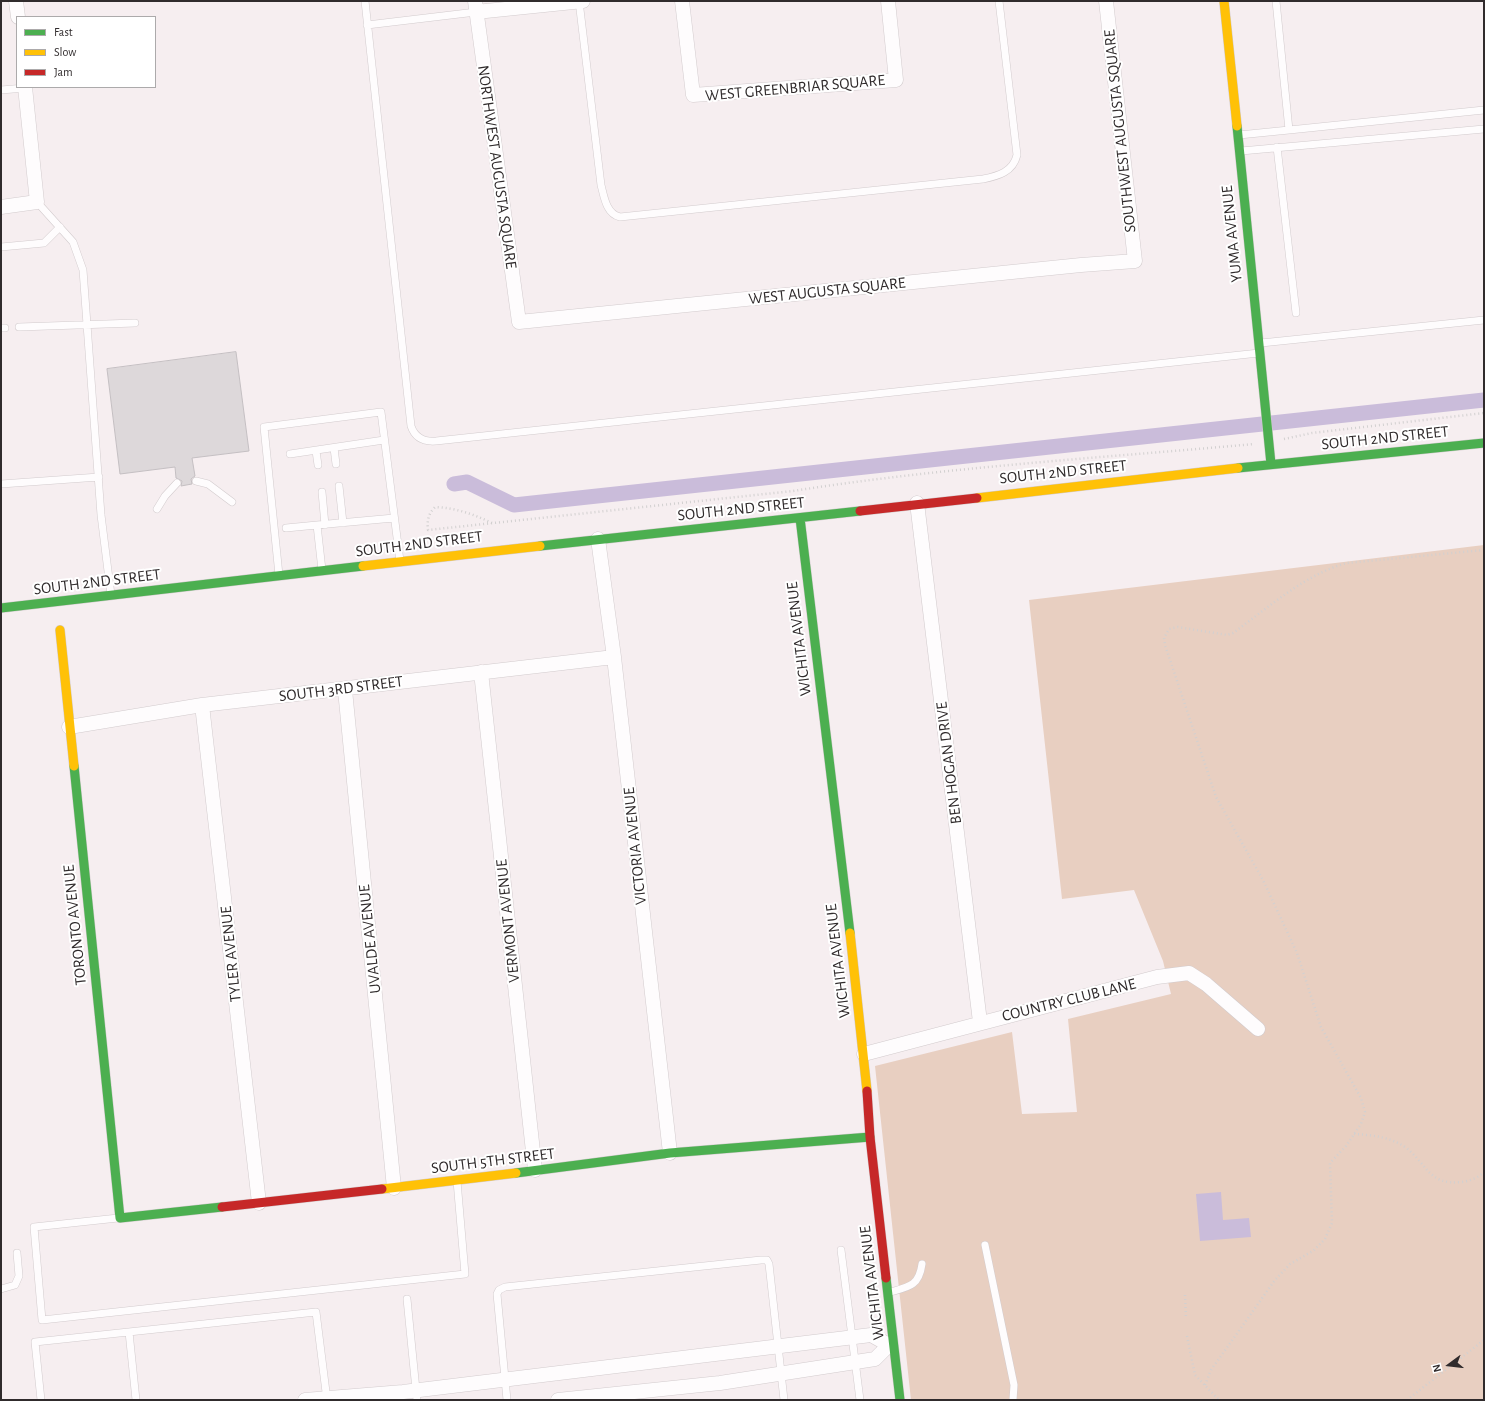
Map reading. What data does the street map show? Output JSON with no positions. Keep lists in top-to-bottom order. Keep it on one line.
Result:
{"streets":{"street":["WEST GREENBRIAR SQUARE","SOUTHWEST AUGUSTA SQUARE","NORTHWEST AUGUSTA SQUARE","YUMA AVENUE","WEST AUGUSTA SQUARE","SOUTH 2ND STREET","WICHITA AVENUE","SOUTH 3RD STREET","BEN HOGAN DRIVE","VICTORIA AVENUE","VERMONT AVENUE","TORONTO AVENUE","UVALDE AVENUE","TYLER AVENUE","COUNTRY CLUB LANE","SOUTH 5TH STREET"]},"crossings":[["SOUTHWEST AUGUSTA SQUARE","WEST AUGUSTA SQUARE"],["NORTHWEST AUGUSTA SQUARE","WEST AUGUSTA SQUARE"],["YUMA AVENUE","SOUTH 2ND STREET"],["SOUTH 2ND STREET","WICHITA AVENUE"],["SOUTH 2ND STREET","BEN HOGAN DRIVE"],["SOUTH 2ND STREET","VICTORIA AVENUE"],["WICHITA AVENUE","COUNTRY CLUB LANE"],["WICHITA AVENUE","SOUTH 5TH STREET"],["SOUTH 3RD STREET","VICTORIA AVENUE"],["SOUTH 3RD STREET","VERMONT AVENUE"],["SOUTH 3RD STREET","TORONTO AVENUE"],["SOUTH 3RD STREET","UVALDE AVENUE"],["SOUTH 3RD STREET","TYLER AVENUE"],["BEN HOGAN DRIVE","COUNTRY CLUB LANE"],["VICTORIA AVENUE","SOUTH 5TH STREET"],["VERMONT AVENUE","SOUTH 5TH STREET"],["TORONTO AVENUE","SOUTH 5TH STREET"],["UVALDE AVENUE","SOUTH 5TH STREET"],["TYLER AVENUE","SOUTH 5TH STREET"]],"legend":["Fast","Slow","Jam"],"north":"left"}
